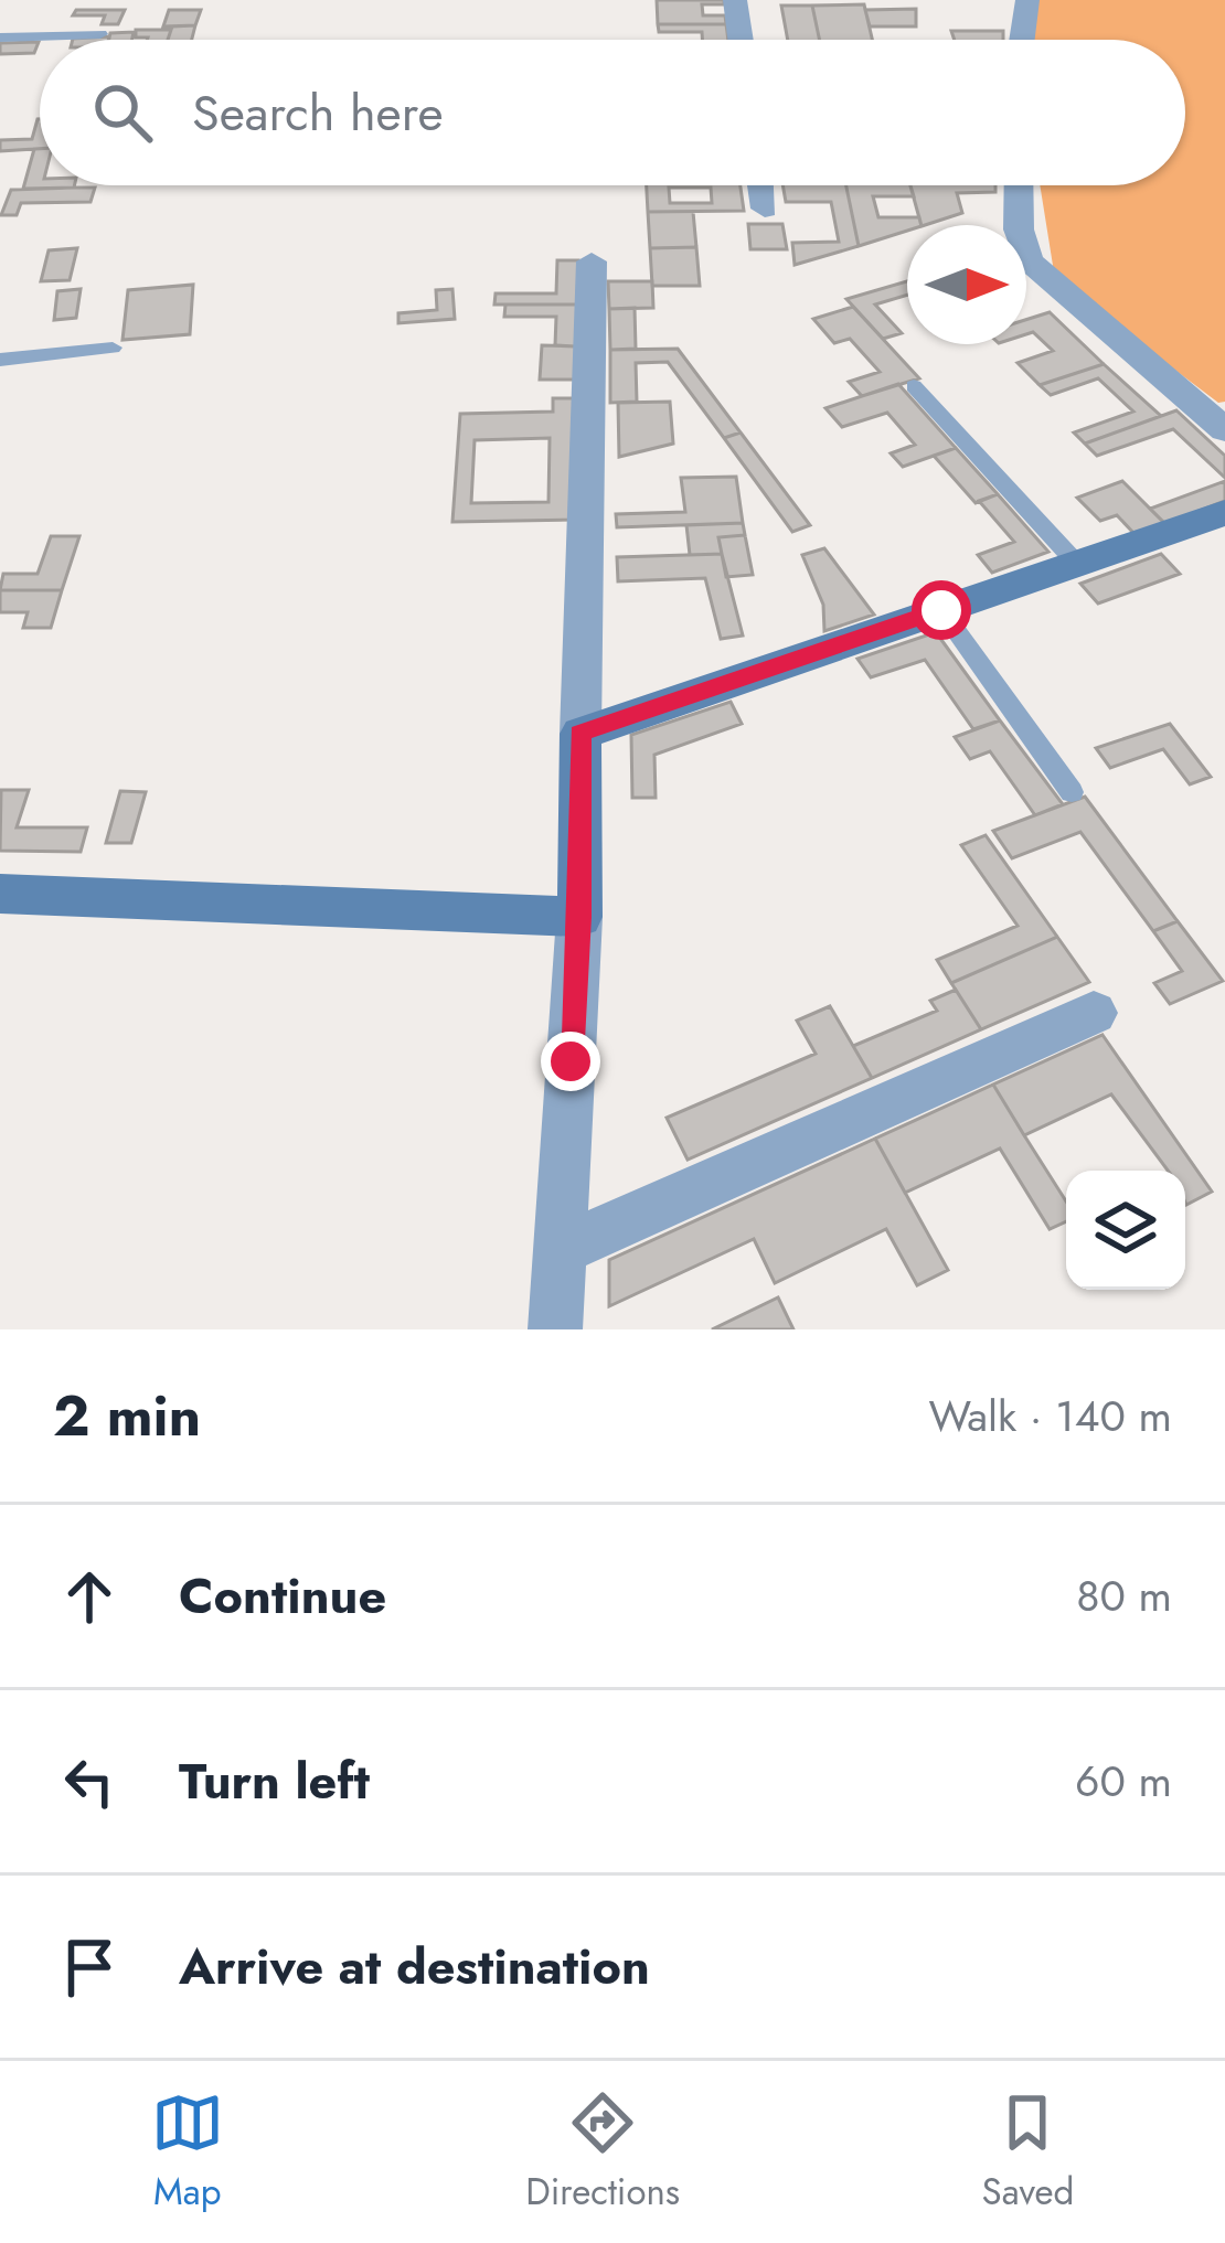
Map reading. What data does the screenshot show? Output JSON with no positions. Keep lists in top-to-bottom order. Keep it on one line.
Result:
{"north":"right","page":{"search":"Search here","heading":["2 min","Walk · 140 m"],"list":[["Continue","80 m"],["Turn left","60 m"],"Arrive at destination"],"nav":["Map","Directions","Saved"]}}
